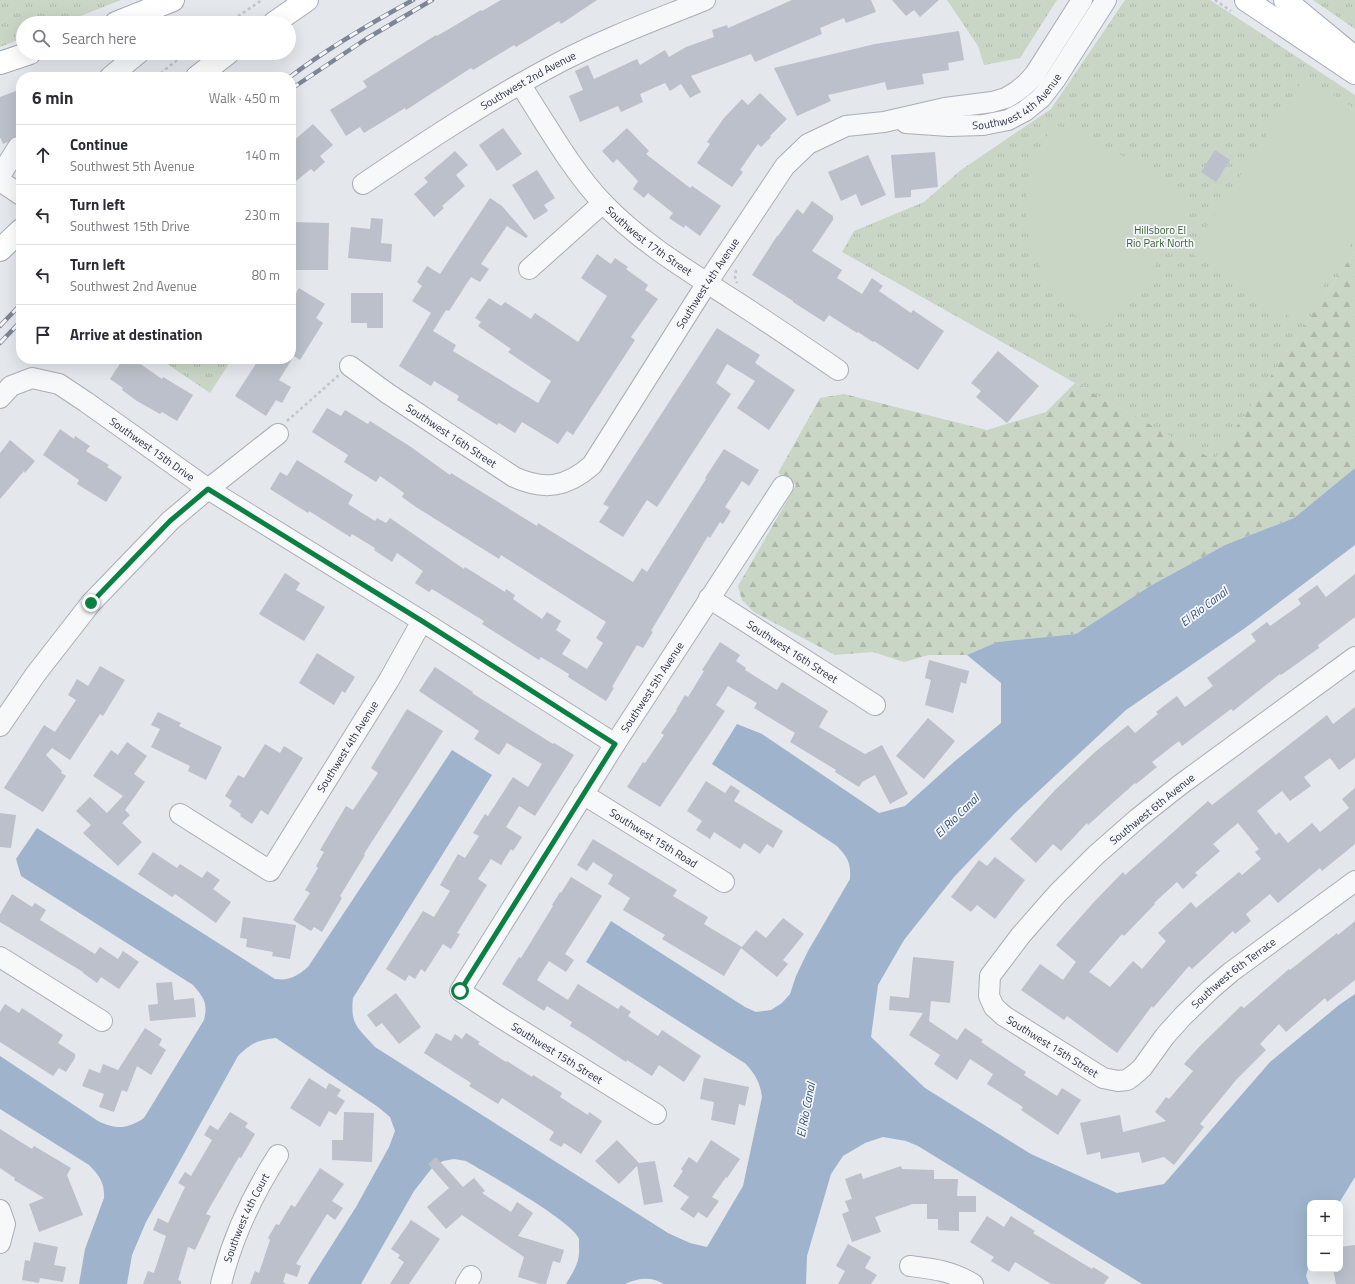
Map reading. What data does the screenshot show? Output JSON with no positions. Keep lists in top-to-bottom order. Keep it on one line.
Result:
{"streets":{"street":["Southwest 2nd Avenue","Southwest 4th Avenue","Southwest 17th Street","Southwest 16th Street","Southwest 15th Drive","Southwest 5th Avenue","Southwest 6th Avenue","Southwest 15th Road","Southwest 6th Terrace","Southwest 15th Street","Southwest 4th Court"]},"crossings":[["Southwest 2nd Avenue","Southwest 17th Street"],["Southwest 4th Avenue","Southwest 17th Street"],["Southwest 4th Avenue","Southwest 16th Street"],["Southwest 4th Avenue","Southwest 15th Drive"],["Southwest 16th Street","Southwest 5th Avenue"],["Southwest 15th Drive","Southwest 5th Avenue"],["Southwest 5th Avenue","Southwest 15th Road"],["Southwest 5th Avenue","Southwest 15th Street"],["Southwest 6th Avenue","Southwest 15th Street"],["Southwest 6th Terrace","Southwest 15th Street"]],"water":["El Rio Canal"],"parks":["Hillsboro El Rio Park North"],"page":{"search":"Search here","heading":["6 min","Walk · 450 m"],"list":[["Continue","Southwest 5th Avenue","140 m"],["Turn left","Southwest 15th Drive","230 m"],["Turn left","Southwest 2nd Avenue","80 m"],"Arrive at destination"],"map_buttons":["+","−"]}}
